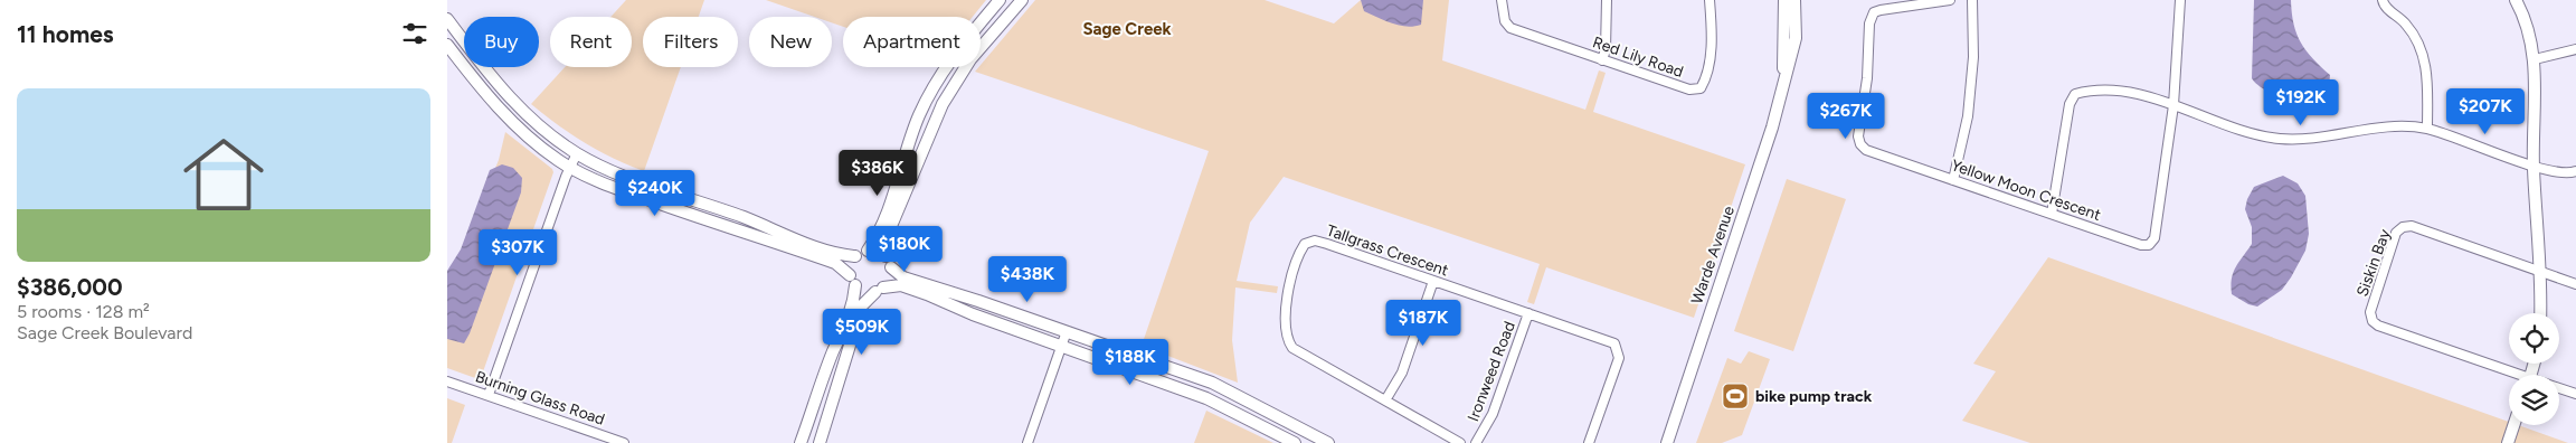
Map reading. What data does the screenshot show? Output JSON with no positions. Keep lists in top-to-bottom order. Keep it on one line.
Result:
{"streets":{"street":["Red Lily Road","Yellow Moon Crescent","Tallgrass Crescent","Warde Avenue","Siskin Bay","Ironweed Road","Burning Glass Road"]},"crossings":[["Tallgrass Crescent","Ironweed Road"]],"districts":["Sage Creek"],"places":{"sports":["bike pump track"]},"page":{"heading":"11 homes","chip":["Buy","Rent","Filters","New","Apartment"],"list":[{"name":"$386,000","note":"5 rooms · 128 m² · Sage Creek Boulevard"}],"price":["$192K","$207K","$267K","$386K","$240K","$180K","$307K","$438K","$187K","$509K","$188K"]}}
